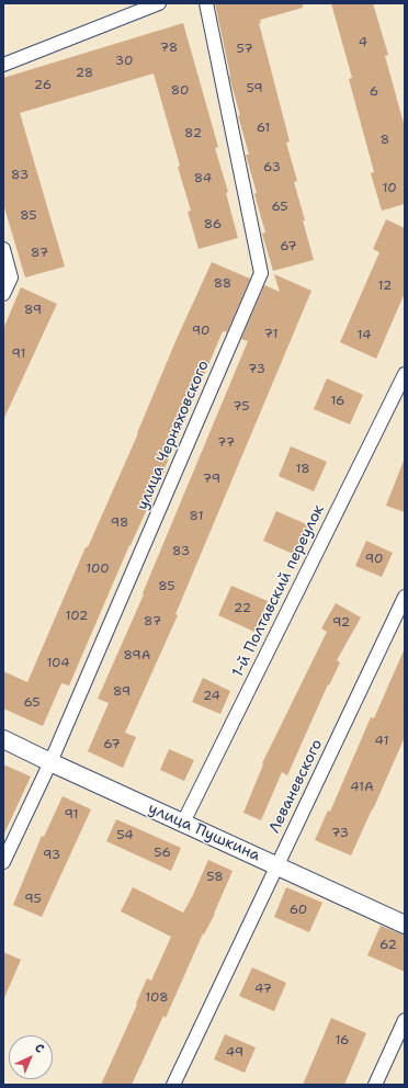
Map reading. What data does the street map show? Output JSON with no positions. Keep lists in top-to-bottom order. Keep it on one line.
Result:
{"streets":{"street":["улица Черняховского","1-й Полтавский переулок","Леваневского","улица Пушкина"]},"crossings":[["улица Черняховского","улица Пушкина"],["1-й Полтавский переулок","улица Пушкина"],["Леваневского","улица Пушкина"]],"house_numbers":["4","78","57","30","28","26","59","80","6","61","82","8","63","83","84","10","65","85","86","67","87","88","12","89","90","71","14","91","73","16","75","77","18","79","81","98","83","90","100","85","22","102","87","92","89А","104","89","24","65","41","67","41А","91","73","54","56","93","58","95","60","62","47","108","16","49"],"north":"top right"}
